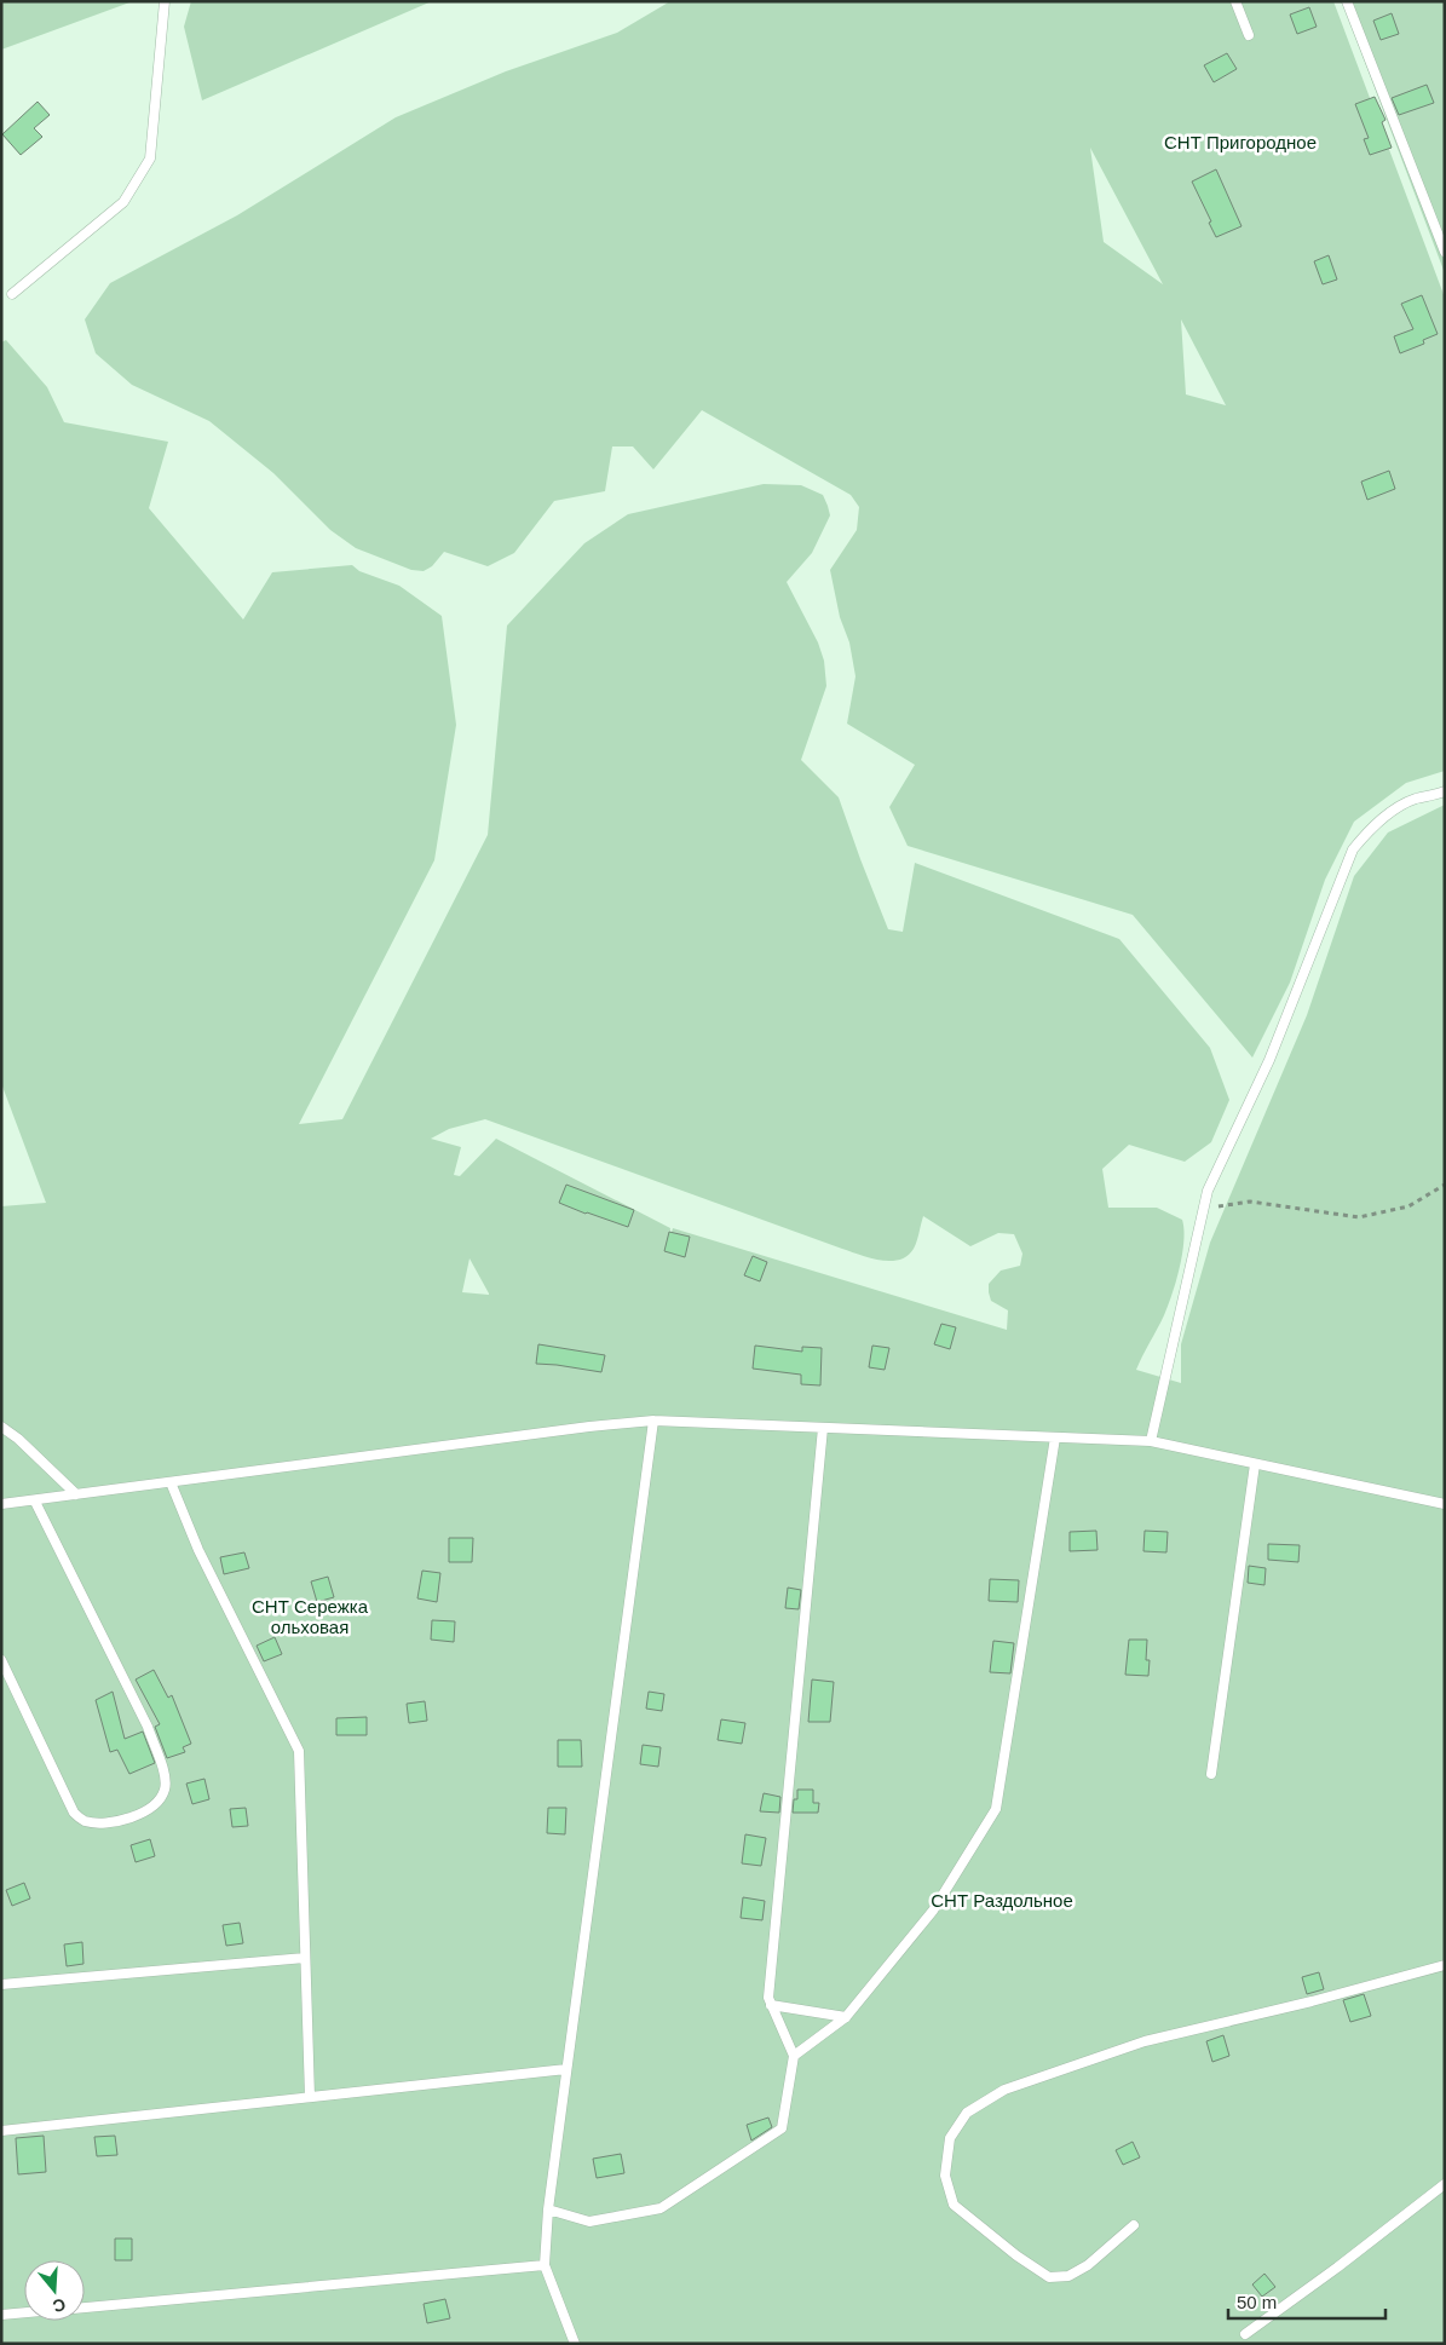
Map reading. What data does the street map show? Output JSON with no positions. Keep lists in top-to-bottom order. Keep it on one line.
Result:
{"parks":["СНТ Пригородное","СНТ Сережка ольховая","СНТ Раздольное"],"scale_bar":"50 m","north":"bottom"}
